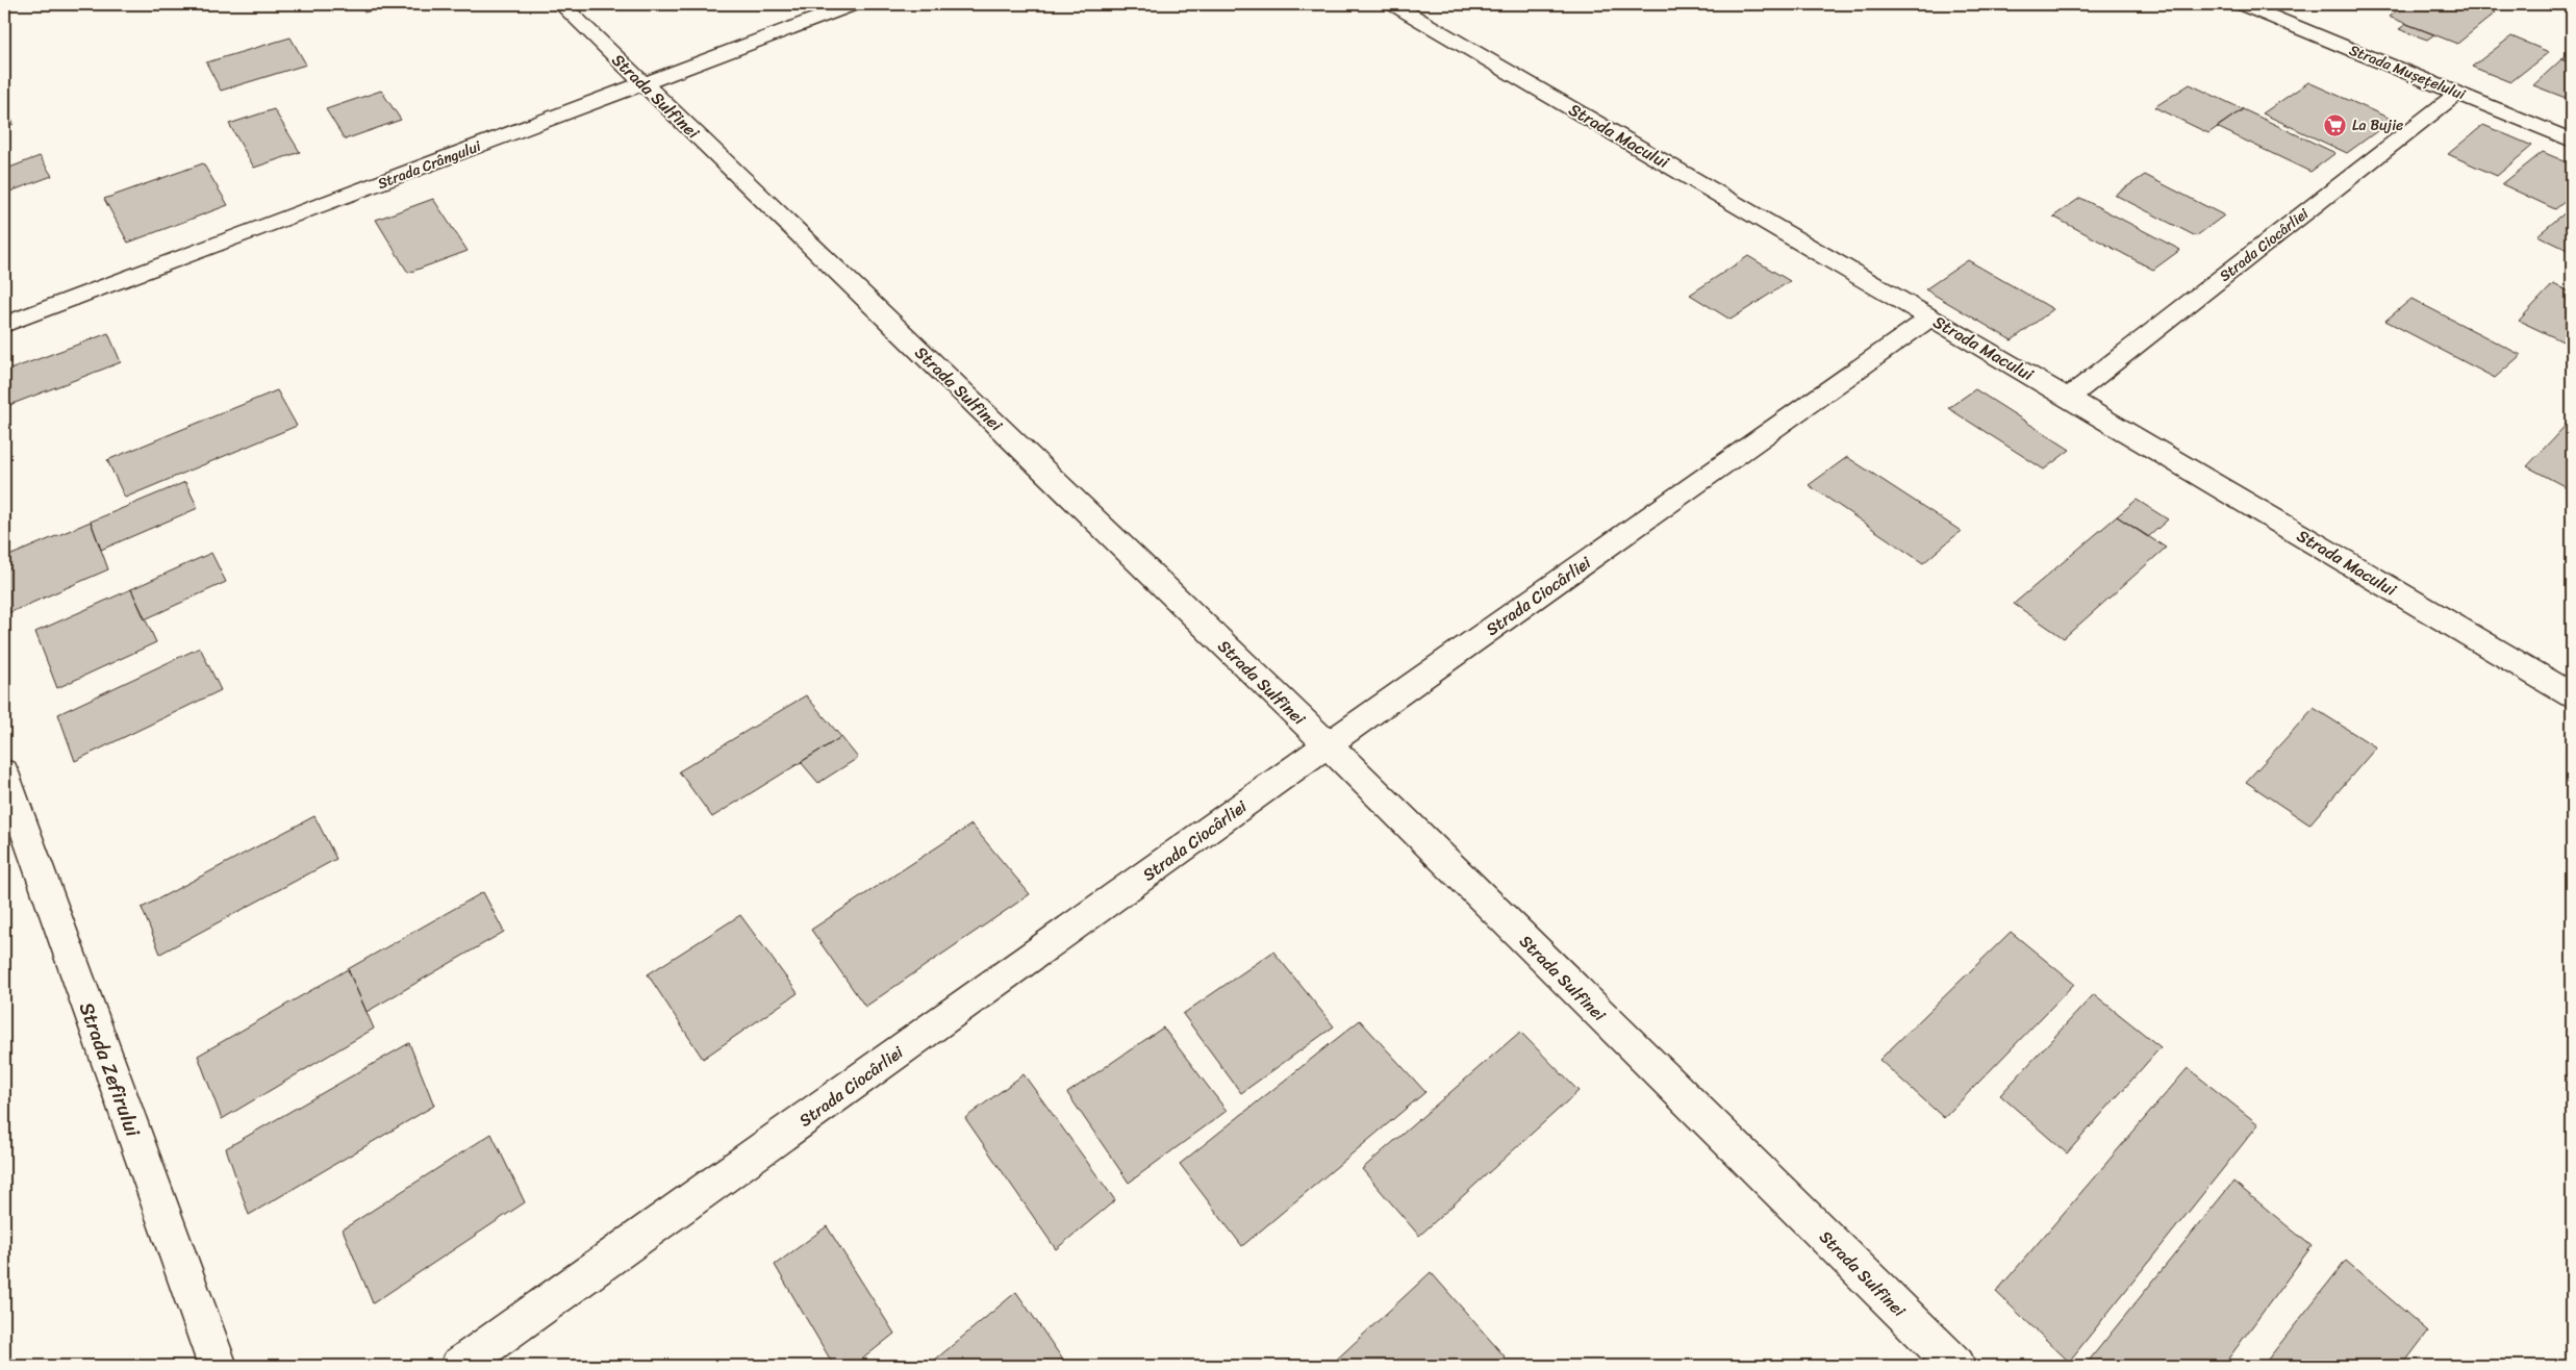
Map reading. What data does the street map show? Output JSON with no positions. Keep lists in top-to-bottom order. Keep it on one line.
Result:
{"streets":{"street":["Strada Mușețelului","Strada Sulfinei","Strada Macului","Strada Crângului","Strada Ciocârliei","Strada Zefirului"]},"crossings":[["Strada Mușețelului","Strada Ciocârliei"],["Strada Sulfinei","Strada Crângului"],["Strada Sulfinei","Strada Ciocârliei"],["Strada Macului","Strada Ciocârliei"]],"places":{"supermarket":["La Bujie"]}}
